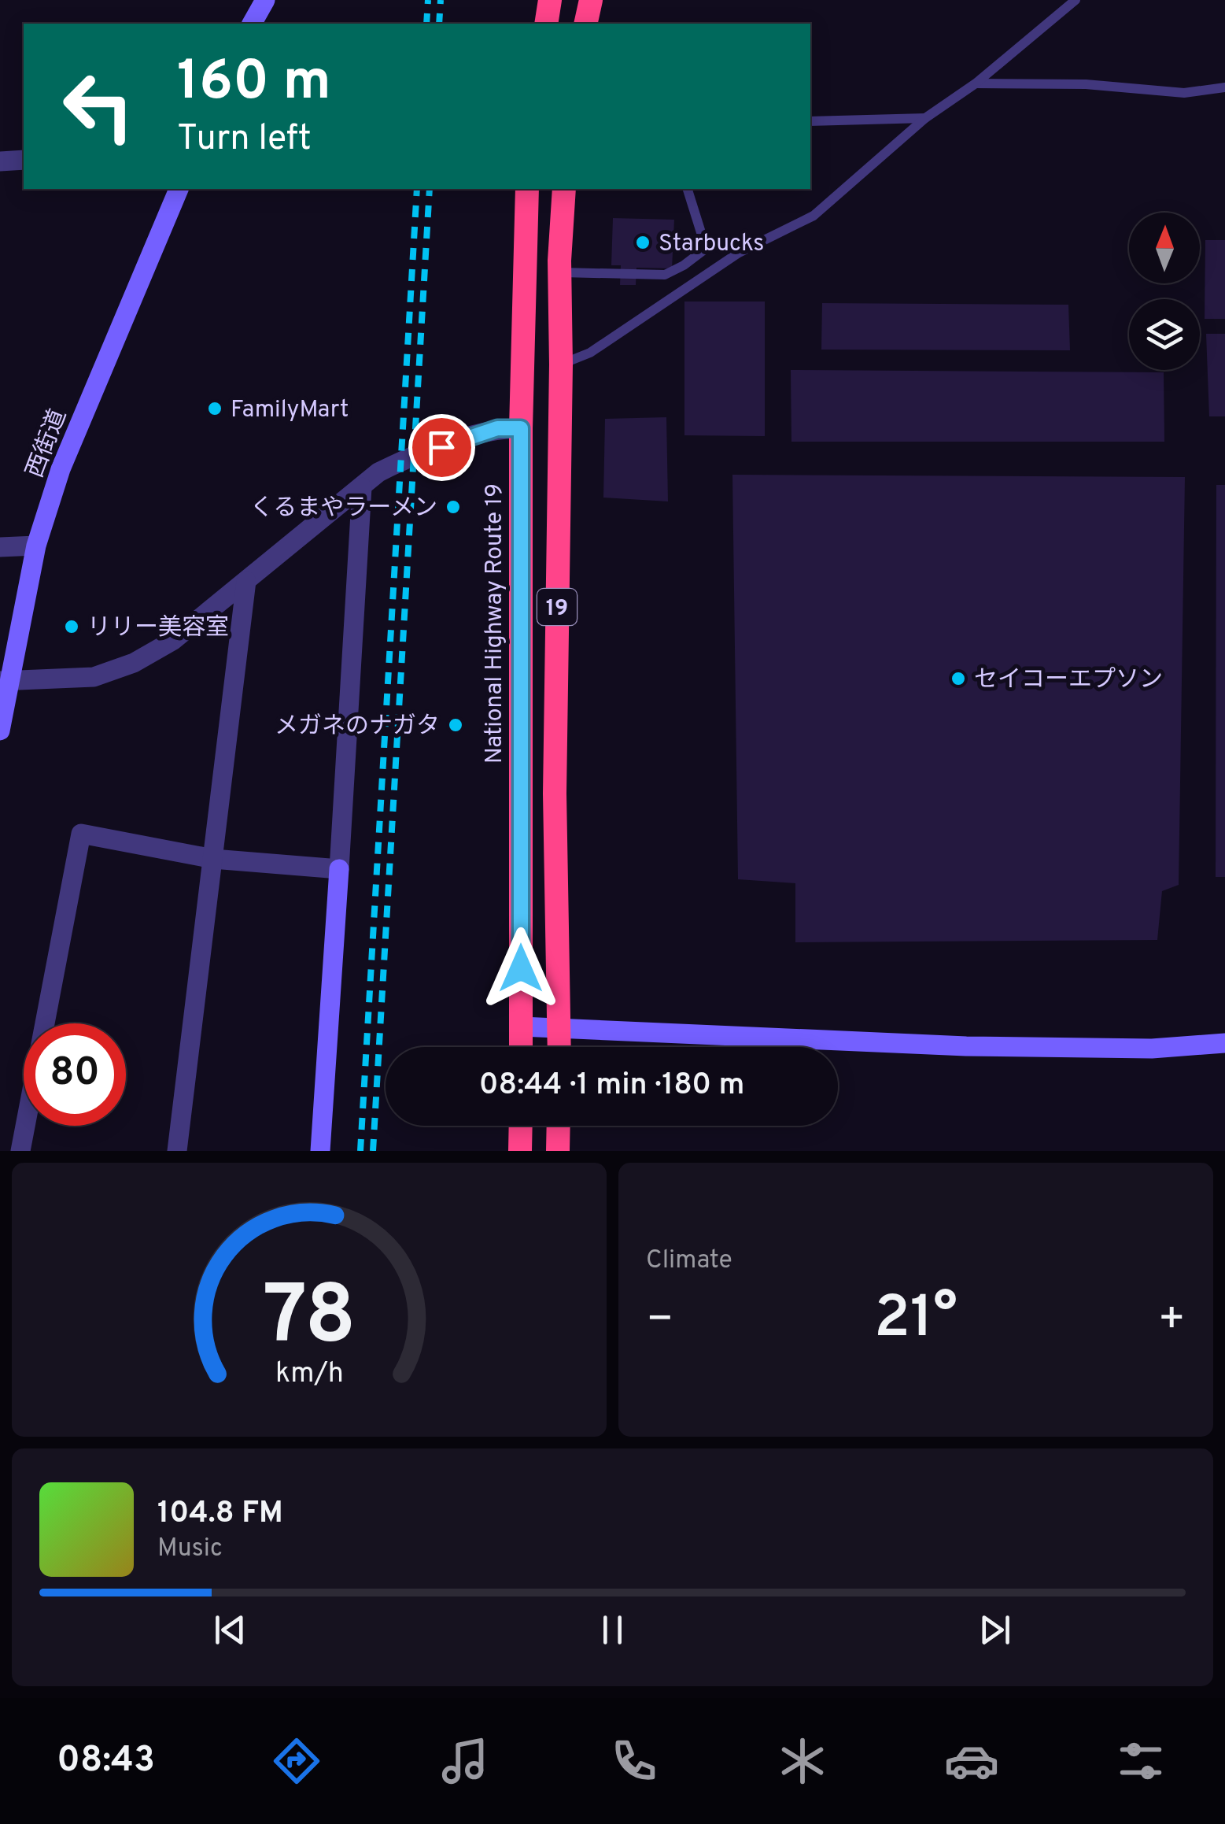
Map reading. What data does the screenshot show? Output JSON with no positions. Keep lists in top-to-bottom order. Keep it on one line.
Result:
{"streets":{"highway":["19","National Highway Route 19"],"street":["西街道"]},"places":["Starbucks","FamilyMart","くるまやラーメン","リリー美容室","セイコーエプソン","メガネのナガタ"],"north":"top","page":{"turn":["160 m","Turn left"],"limit":"80","trip":"08:44 · 1 min · 180 m","tile":"Climate","heat":["−","21°","+"],"song":["104.8 FM","Music"],"tabs":"08:43","gauge":["78","km/h"]}}
